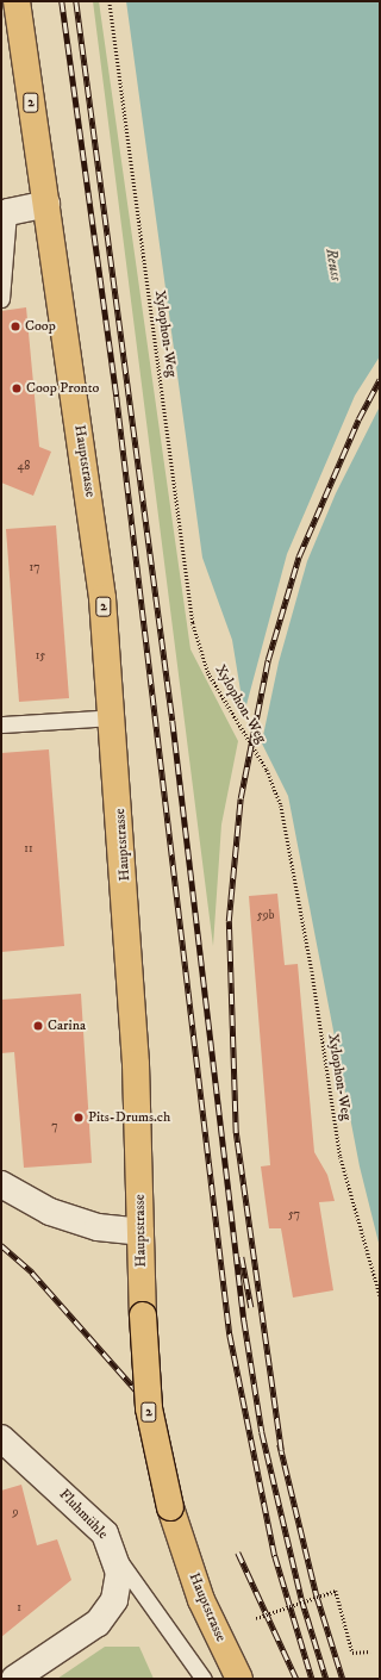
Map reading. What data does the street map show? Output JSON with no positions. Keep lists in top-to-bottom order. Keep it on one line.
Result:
{"streets":{"main road":["2","Hauptstrasse"],"street":["Fluhmühle"],"path":["Xylophon-Weg"]},"water":["Reuss"],"places":["Coop","Coop Pronto","Carina","Pits-Drums.ch"],"house_numbers":["48","17","15","11","59b","7","57","9","1"]}
